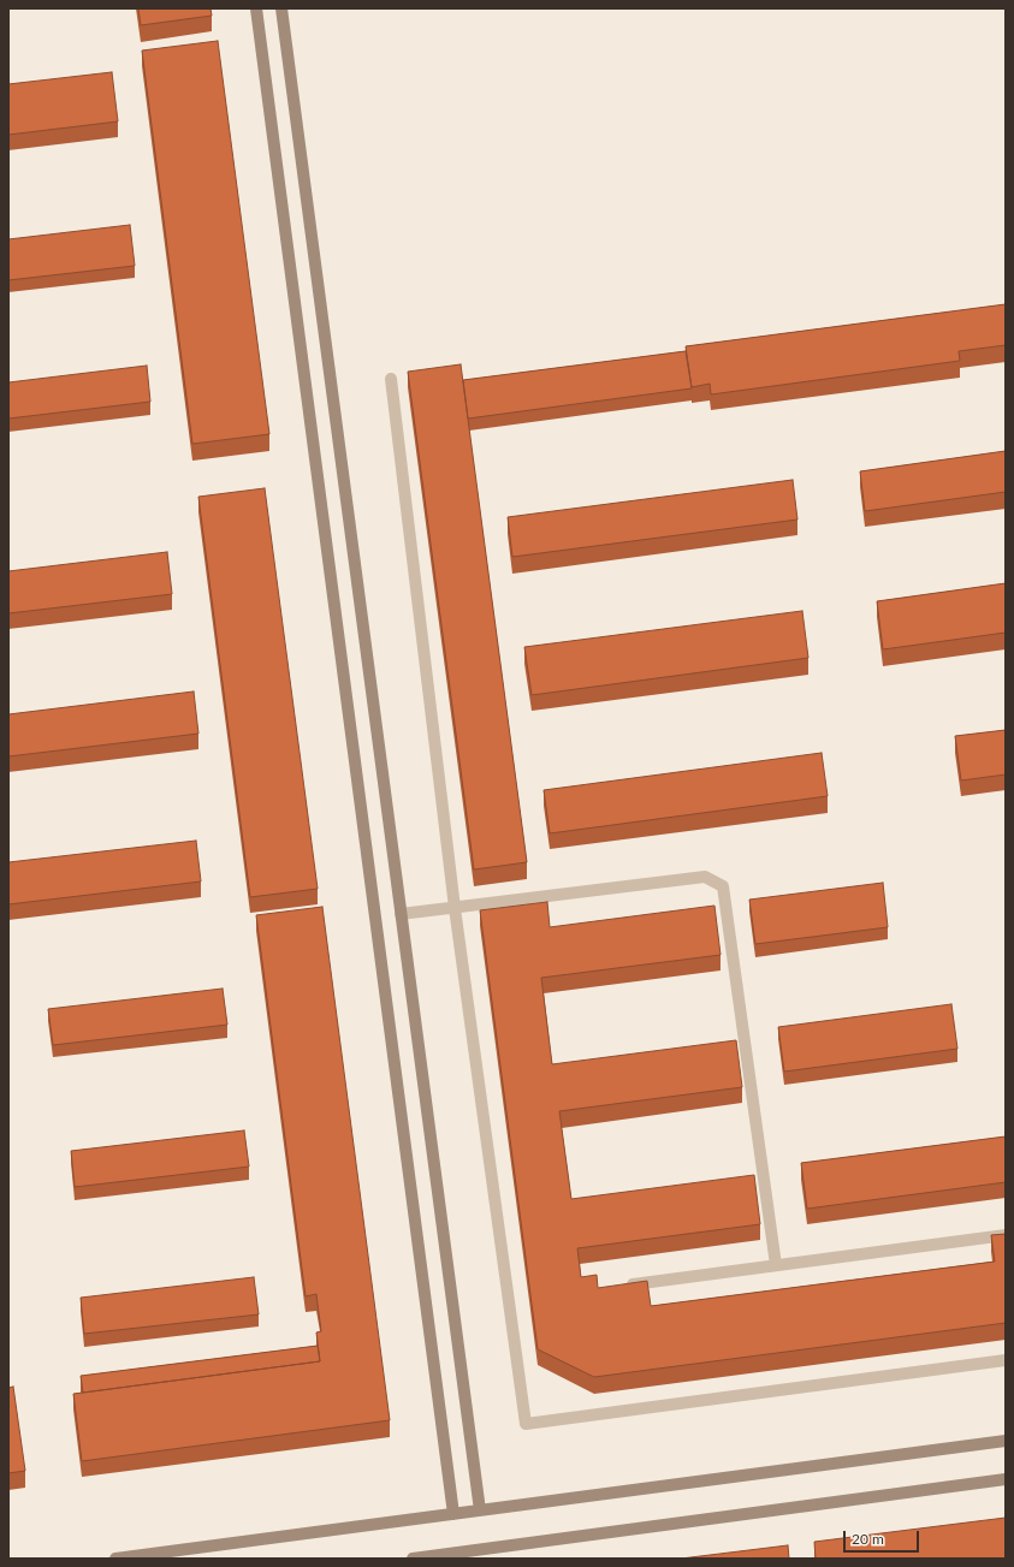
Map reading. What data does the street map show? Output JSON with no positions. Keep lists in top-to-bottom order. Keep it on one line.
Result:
{"scale_bar":"20 m"}
